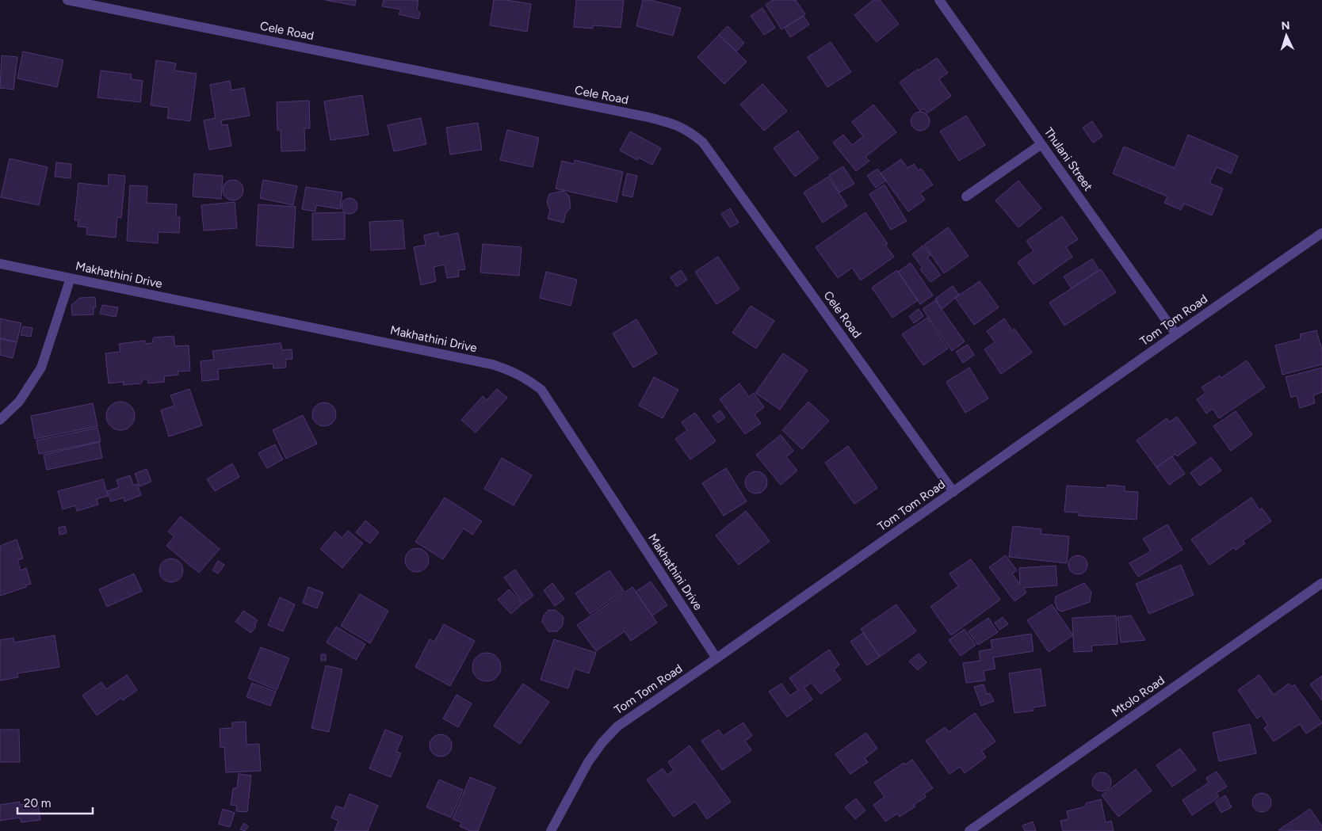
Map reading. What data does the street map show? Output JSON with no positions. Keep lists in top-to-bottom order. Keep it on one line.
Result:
{"streets":{"street":["Cele Road","Thulani Street","Makhathini Drive","Tom Tom Road","Mtolo Road"]},"crossings":[["Cele Road","Tom Tom Road"],["Thulani Street","Tom Tom Road"],["Makhathini Drive","Tom Tom Road"]],"scale_bar":"20 m","north":"top"}
